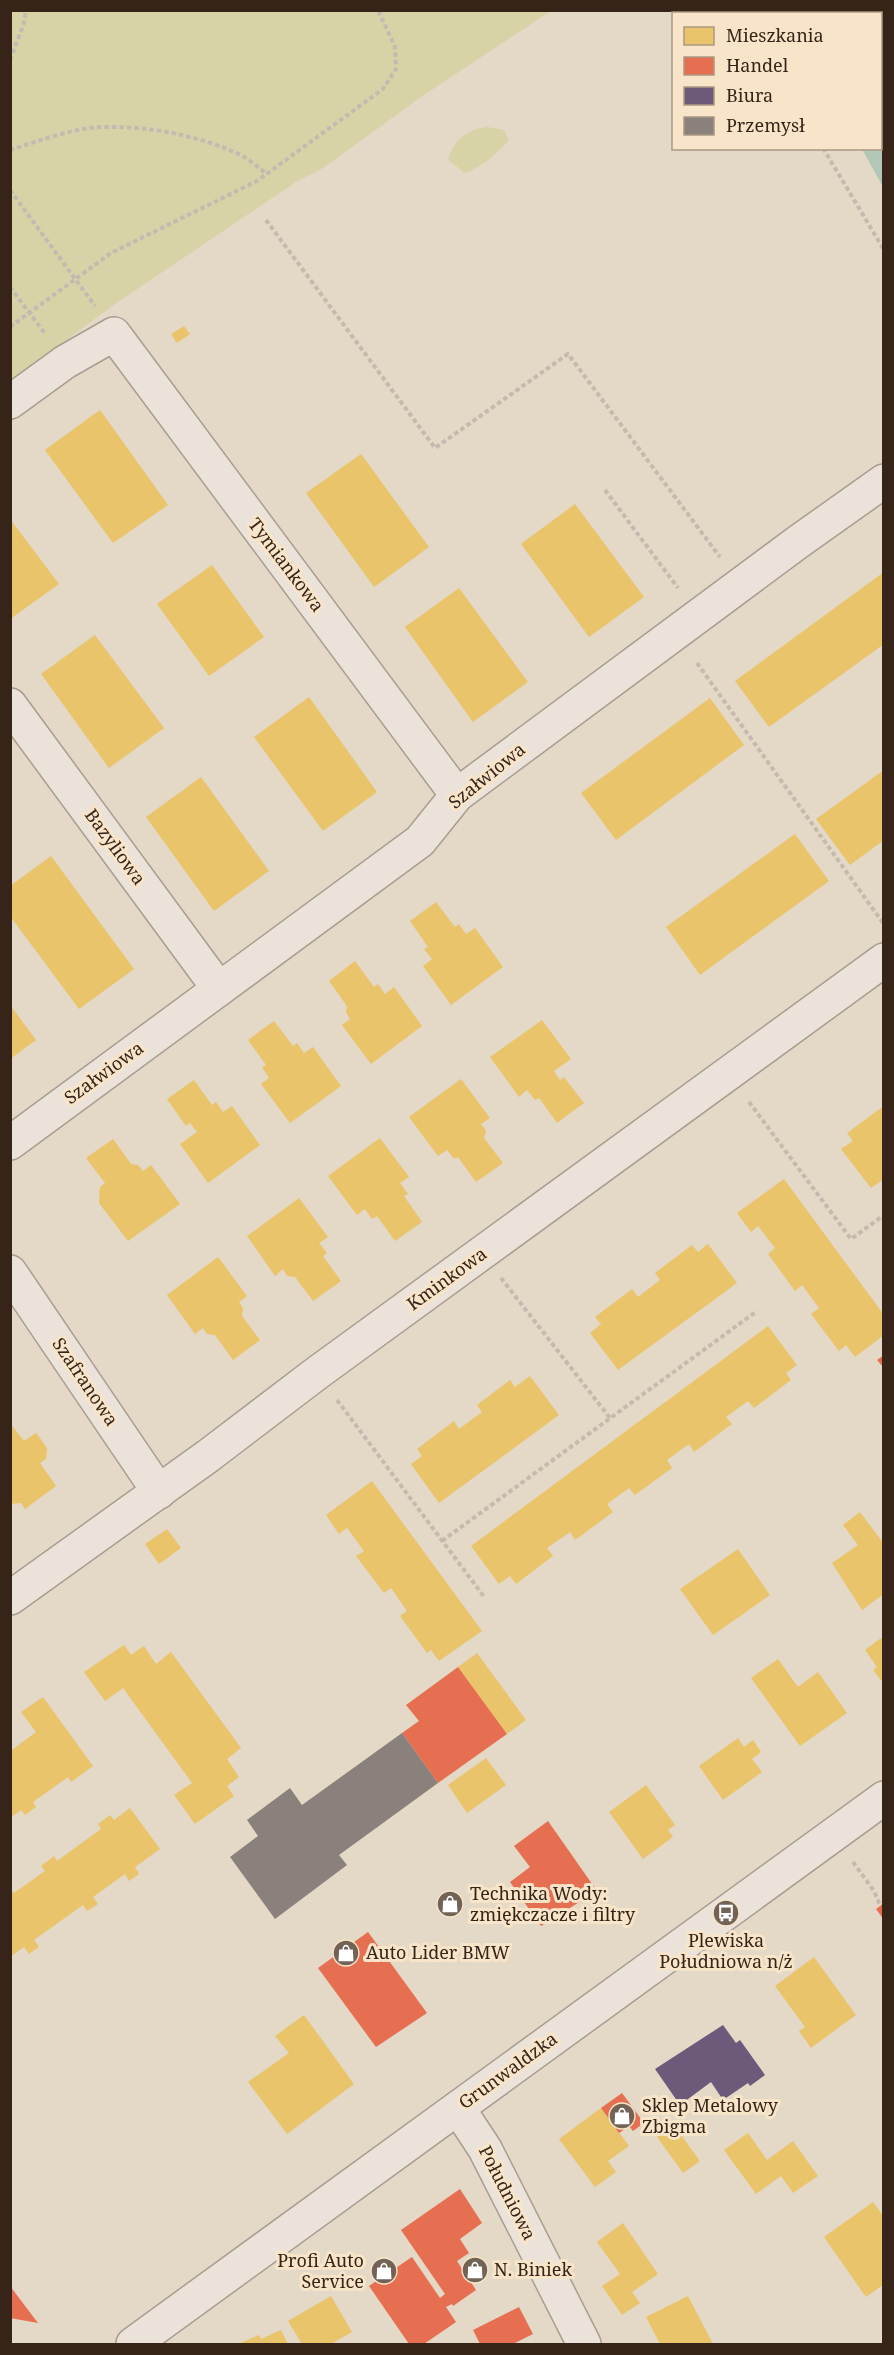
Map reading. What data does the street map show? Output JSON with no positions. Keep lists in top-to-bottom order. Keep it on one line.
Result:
{"streets":{"street":["Tymiankowa","Szałwiowa","Bazyliowa","Kminkowa","Szafranowa","Grunwaldzka","Południowa"]},"crossings":[["Tymiankowa","Szałwiowa"],["Szałwiowa","Bazyliowa"],["Kminkowa","Szafranowa"],["Grunwaldzka","Południowa"]],"places":{"shop":["Technika Wody: zmiękczacze i filtry","Auto Lider BMW","Sklep Metalowy Zbigma","N. Biniek","Profi Auto Service"],"bus stop":["Plewiska Południowa n/ż"]},"legend":["Mieszkania","Handel","Biura","Przemysł"]}
